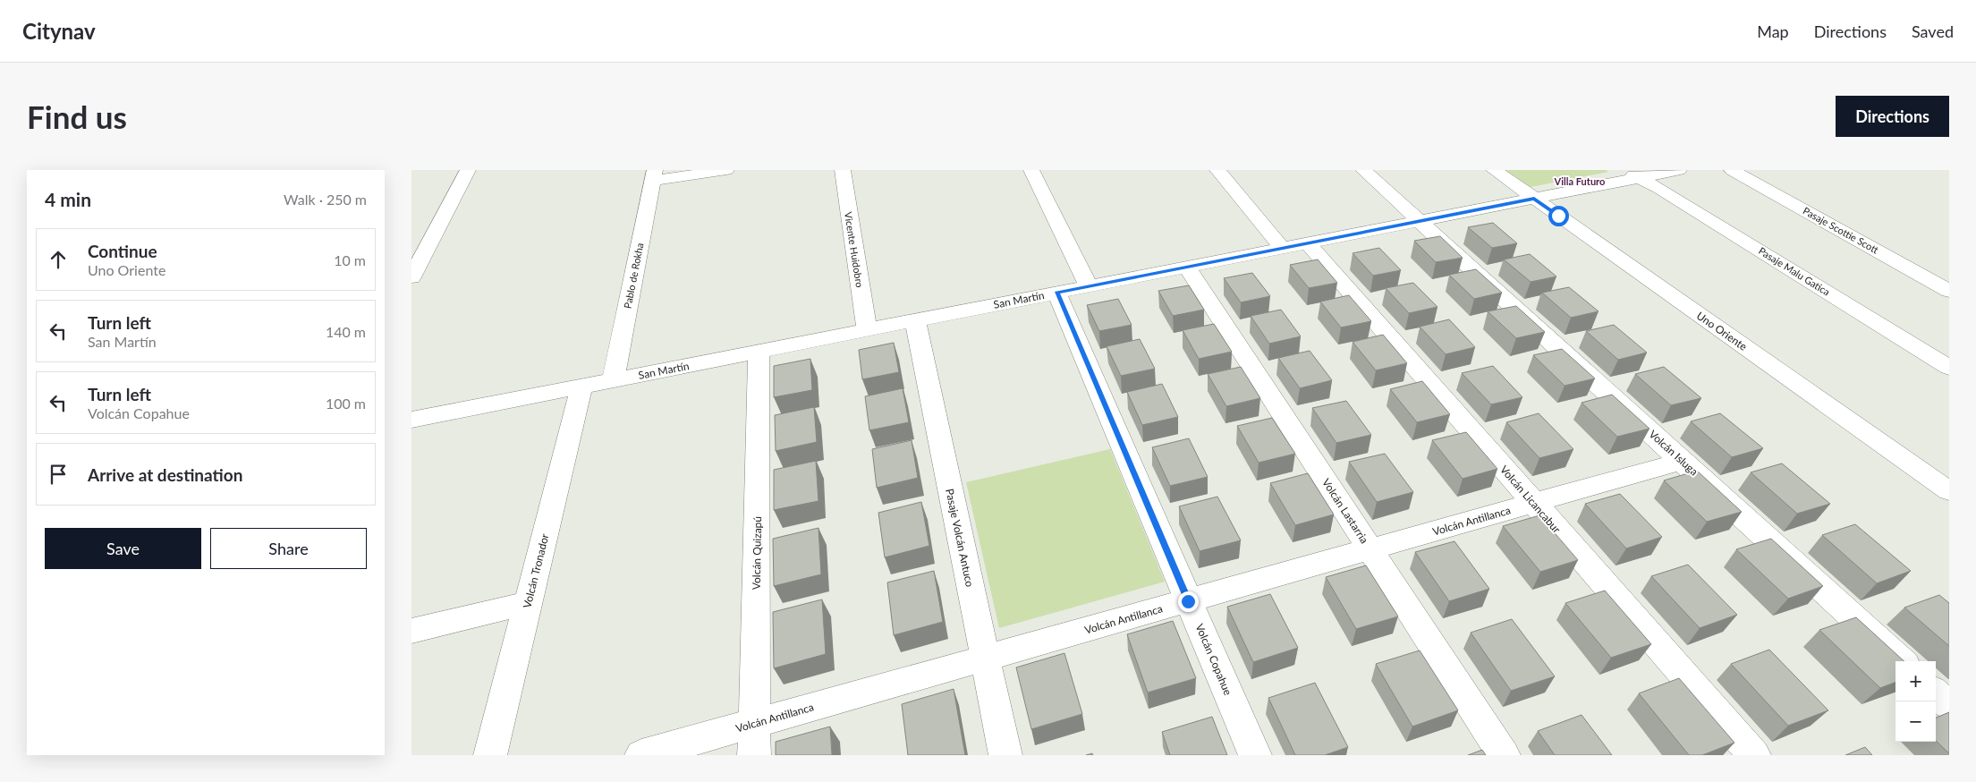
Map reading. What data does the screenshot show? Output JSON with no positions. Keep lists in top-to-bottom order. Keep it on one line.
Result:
{"streets":{"street":["Pasaje Scottie Scott","Vicente Huidobro","Pasaje Malu Gatica","Pablo de Rokha","San Martín","Uno Oriente","Volcán Isluga","Volcán Licancabur","Volcán Lastarria","Volcán Antillanca","Pasaje Volcán Antuco","Volcán Quizapú","Volcán Tronador","Volcán Copahue"]},"crossings":[["Vicente Huidobro","San Martín"],["Pasaje Malu Gatica","San Martín"],["Pablo de Rokha","San Martín"],["San Martín","Uno Oriente"],["San Martín","Volcán Isluga"],["San Martín","Volcán Licancabur"],["San Martín","Volcán Lastarria"],["San Martín","Pasaje Volcán Antuco"],["San Martín","Volcán Quizapú"],["San Martín","Volcán Tronador"],["San Martín","Volcán Copahue"],["Volcán Isluga","Volcán Antillanca"],["Volcán Licancabur","Volcán Antillanca"],["Volcán Lastarria","Volcán Antillanca"],["Volcán Antillanca","Pasaje Volcán Antuco"],["Volcán Antillanca","Volcán Quizapú"],["Volcán Antillanca","Volcán Copahue"]],"districts":["Villa Futuro"],"page":{"header":"Citynav","nav":["Map","Directions","Saved"],"buttons":["Directions",["Save","Share"]],"title":"Find us","heading":["4 min","Walk · 250 m"],"list":[["Continue","Uno Oriente","10 m"],["Turn left","San Martín","140 m"],["Turn left","Volcán Copahue","100 m"],"Arrive at destination"],"map_buttons":["+","−"]}}
